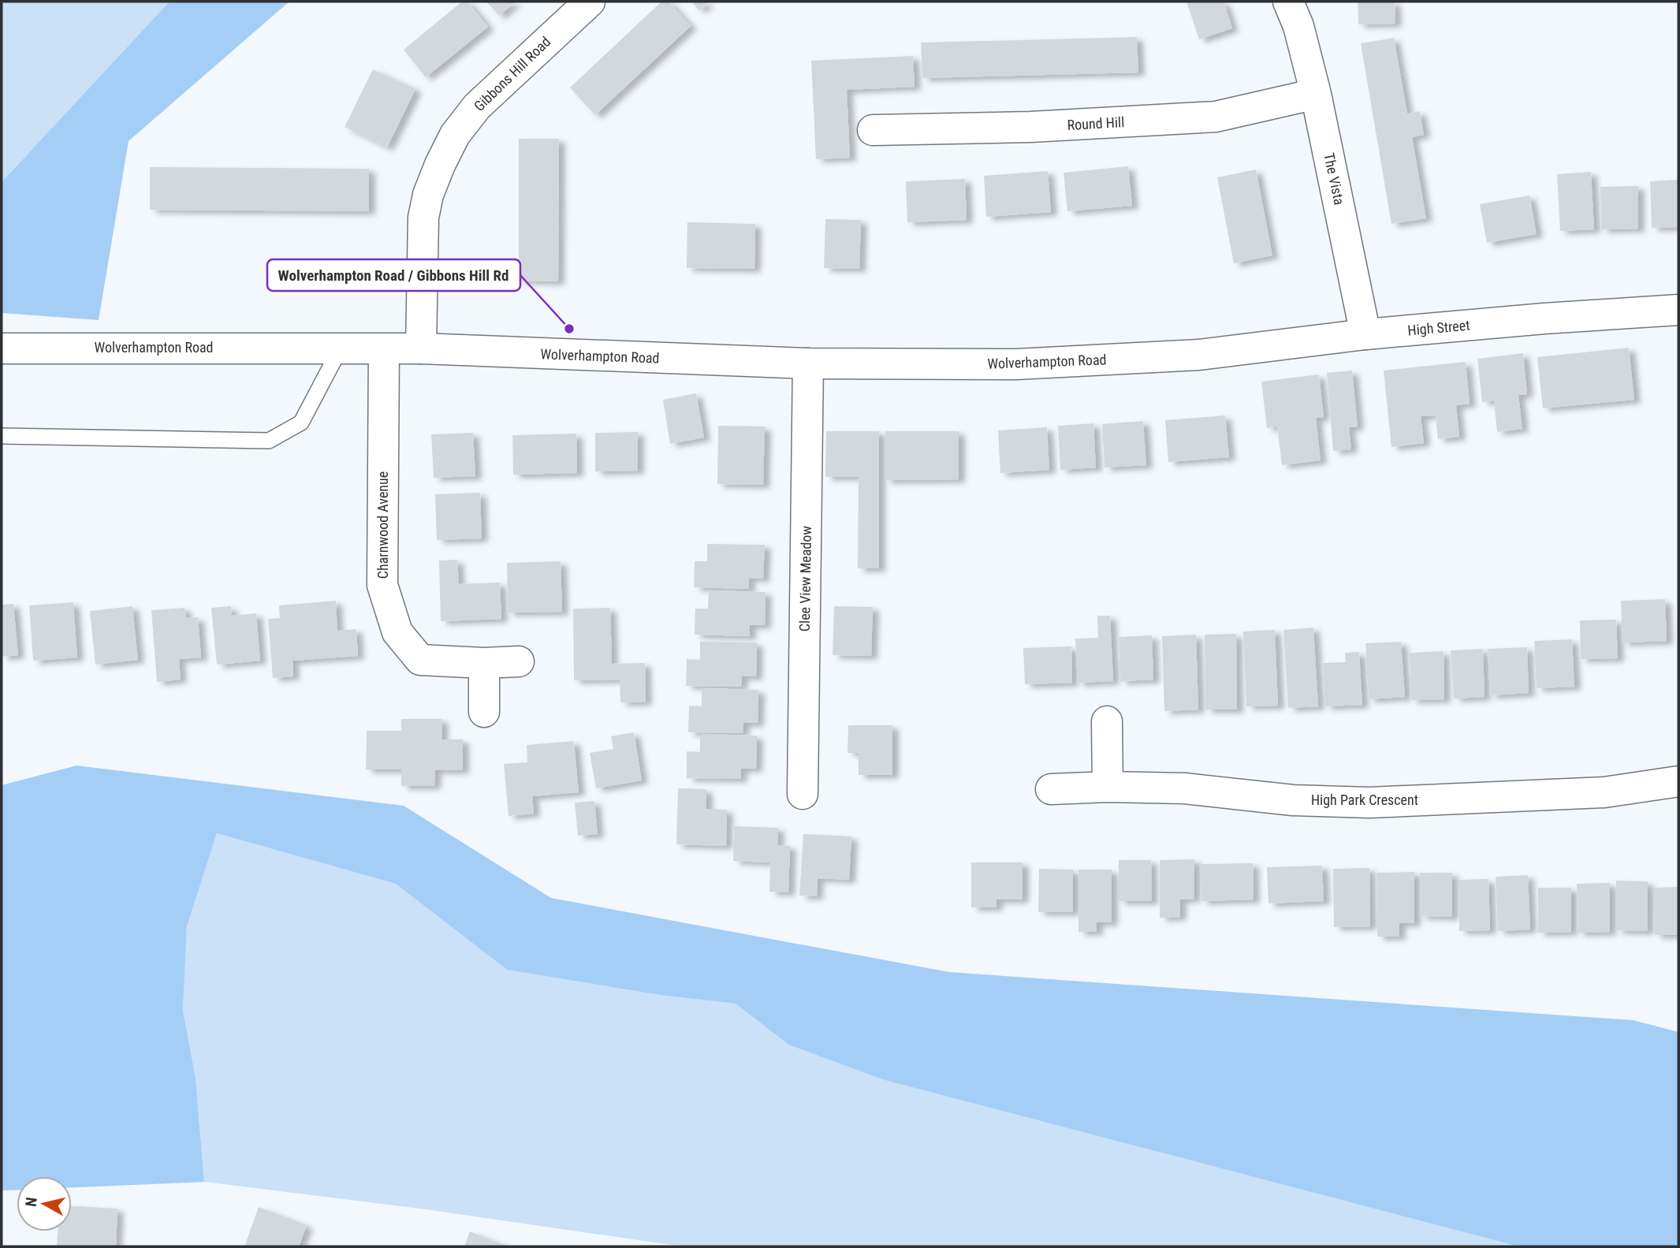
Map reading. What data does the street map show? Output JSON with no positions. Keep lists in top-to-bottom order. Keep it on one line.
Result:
{"streets":{"street":["Gibbons Hill Road","Round Hill","The Vista","High Street","Wolverhampton Road","Charnwood Avenue","Clee View Meadow","High Park Crescent"]},"crossings":[["Gibbons Hill Road","Wolverhampton Road"],["Round Hill","The Vista"],["The Vista","High Street"],["High Street","Wolverhampton Road"],["Wolverhampton Road","Charnwood Avenue"],["Wolverhampton Road","Clee View Meadow"]],"places":["Wolverhampton Road / Gibbons Hill Rd"],"north":"left"}
